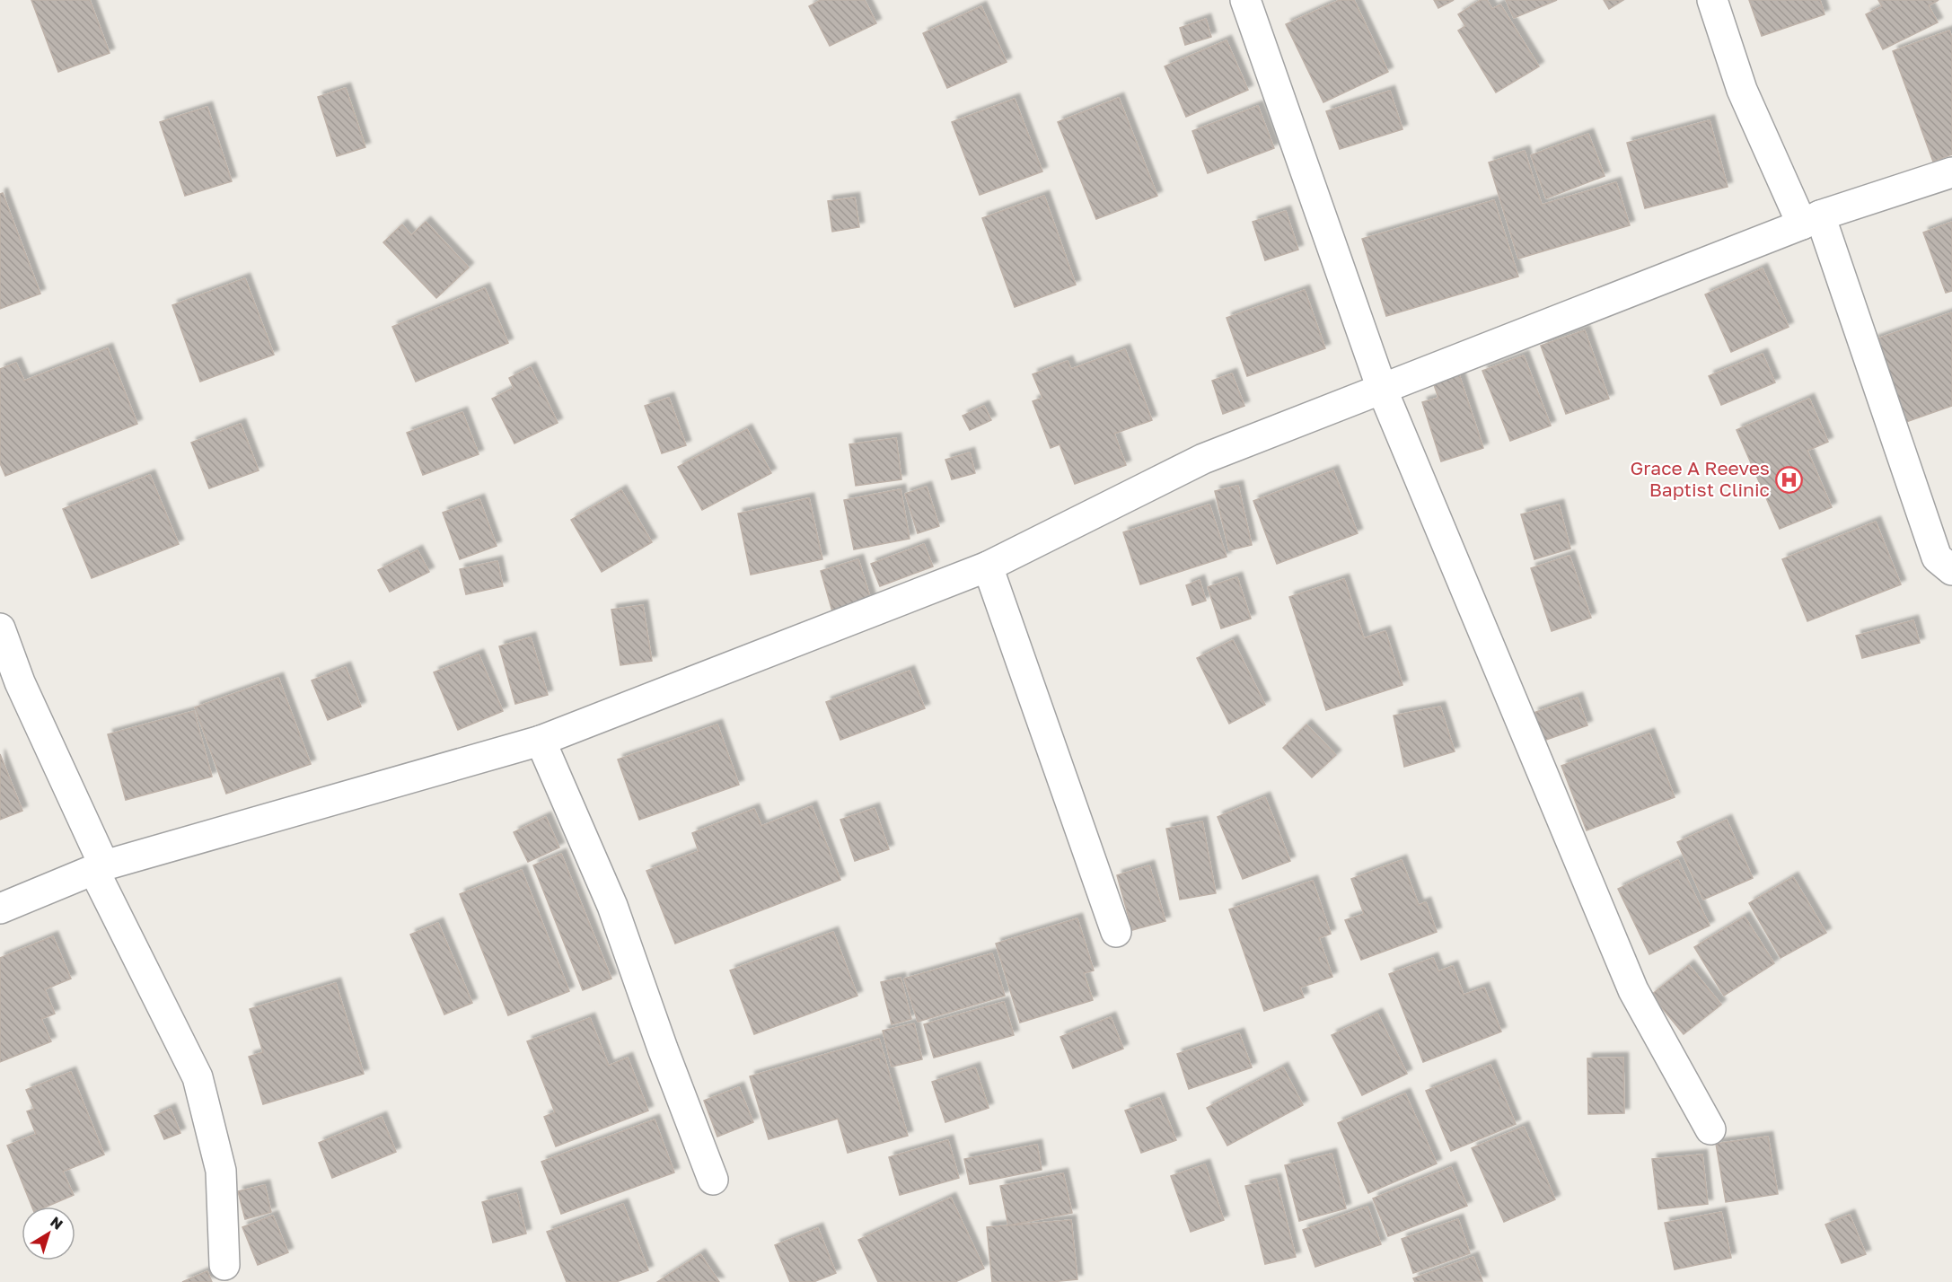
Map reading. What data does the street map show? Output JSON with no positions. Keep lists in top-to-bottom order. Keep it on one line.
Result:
{"places":{"hospital":["Grace A Reeves Baptist Clinic"]},"north":"top right"}
